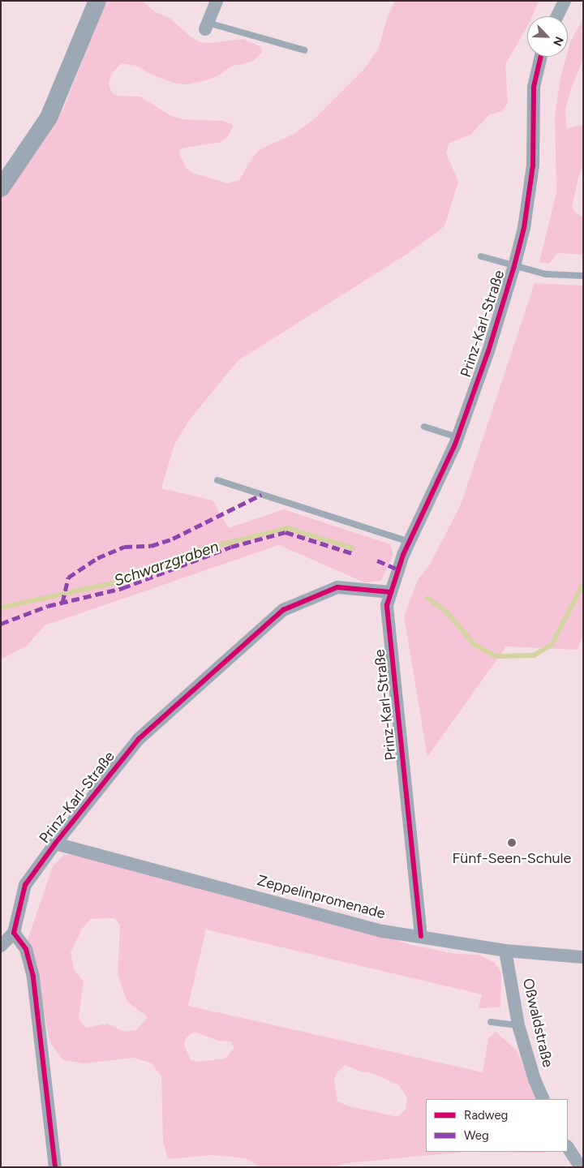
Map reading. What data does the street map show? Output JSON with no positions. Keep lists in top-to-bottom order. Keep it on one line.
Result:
{"streets":{"street":["Prinz-Karl-Straße","Zeppelinpromenade","Oßwaldstraße"]},"crossings":[["Prinz-Karl-Straße","Zeppelinpromenade"],["Zeppelinpromenade","Oßwaldstraße"]],"water":["Schwarzgraben"],"places":["Fünf-Seen-Schule"],"legend":["Radweg","Weg"],"north":"bottom right"}
